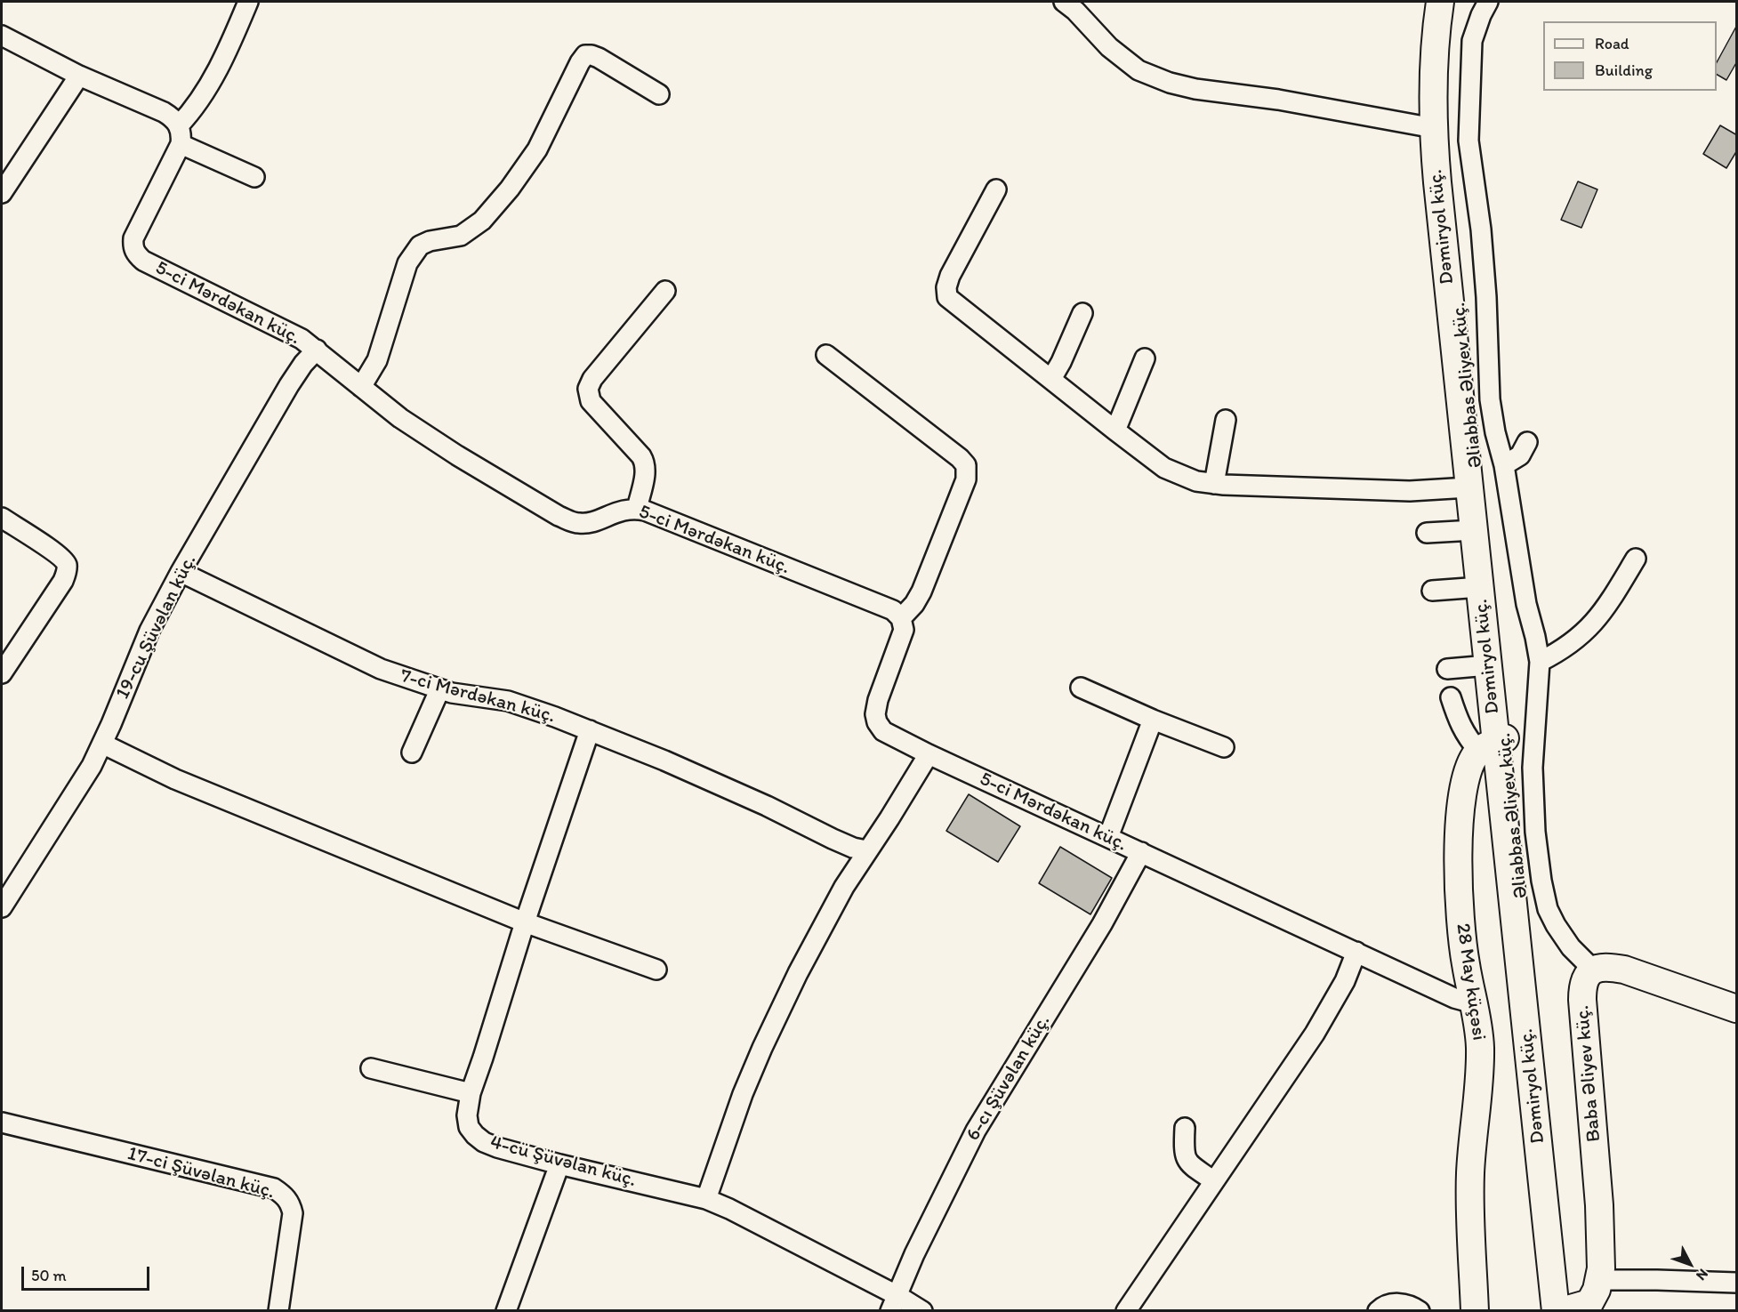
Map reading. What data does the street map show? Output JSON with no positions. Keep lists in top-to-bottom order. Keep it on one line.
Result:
{"streets":{"main road":["Dəmiryol küç.","Əliabbas Əliyev küç.","28 May küçəsi","Baba Əliyev küç."],"street":["5-ci Mərdəkan küç.","19-cu Şüvəlan küç.","7-ci Mərdəkan küç.","6-cı Şüvəlan küç.","4-cü Şüvəlan küç.","17-ci Şüvəlan küç."]},"crossings":[["Dəmiryol küç.","Əliabbas Əliyev küç."],["Dəmiryol küç.","28 May küçəsi"],["Dəmiryol küç.","Baba Əliyev küç."],["5-ci Mərdəkan küç.","19-cu Şüvəlan küç."],["5-ci Mərdəkan küç.","28 May küçəsi"],["5-ci Mərdəkan küç.","6-cı Şüvəlan küç."],["Əliabbas Əliyev küç.","28 May küçəsi"],["Əliabbas Əliyev küç.","Baba Əliyev küç."],["19-cu Şüvəlan küç.","7-ci Mərdəkan küç."],["7-ci Mərdəkan küç.","4-cü Şüvəlan küç."],["6-cı Şüvəlan küç.","4-cü Şüvəlan küç."]],"legend":["Road","Building"],"scale_bar":"50 m","north":"bottom right"}
